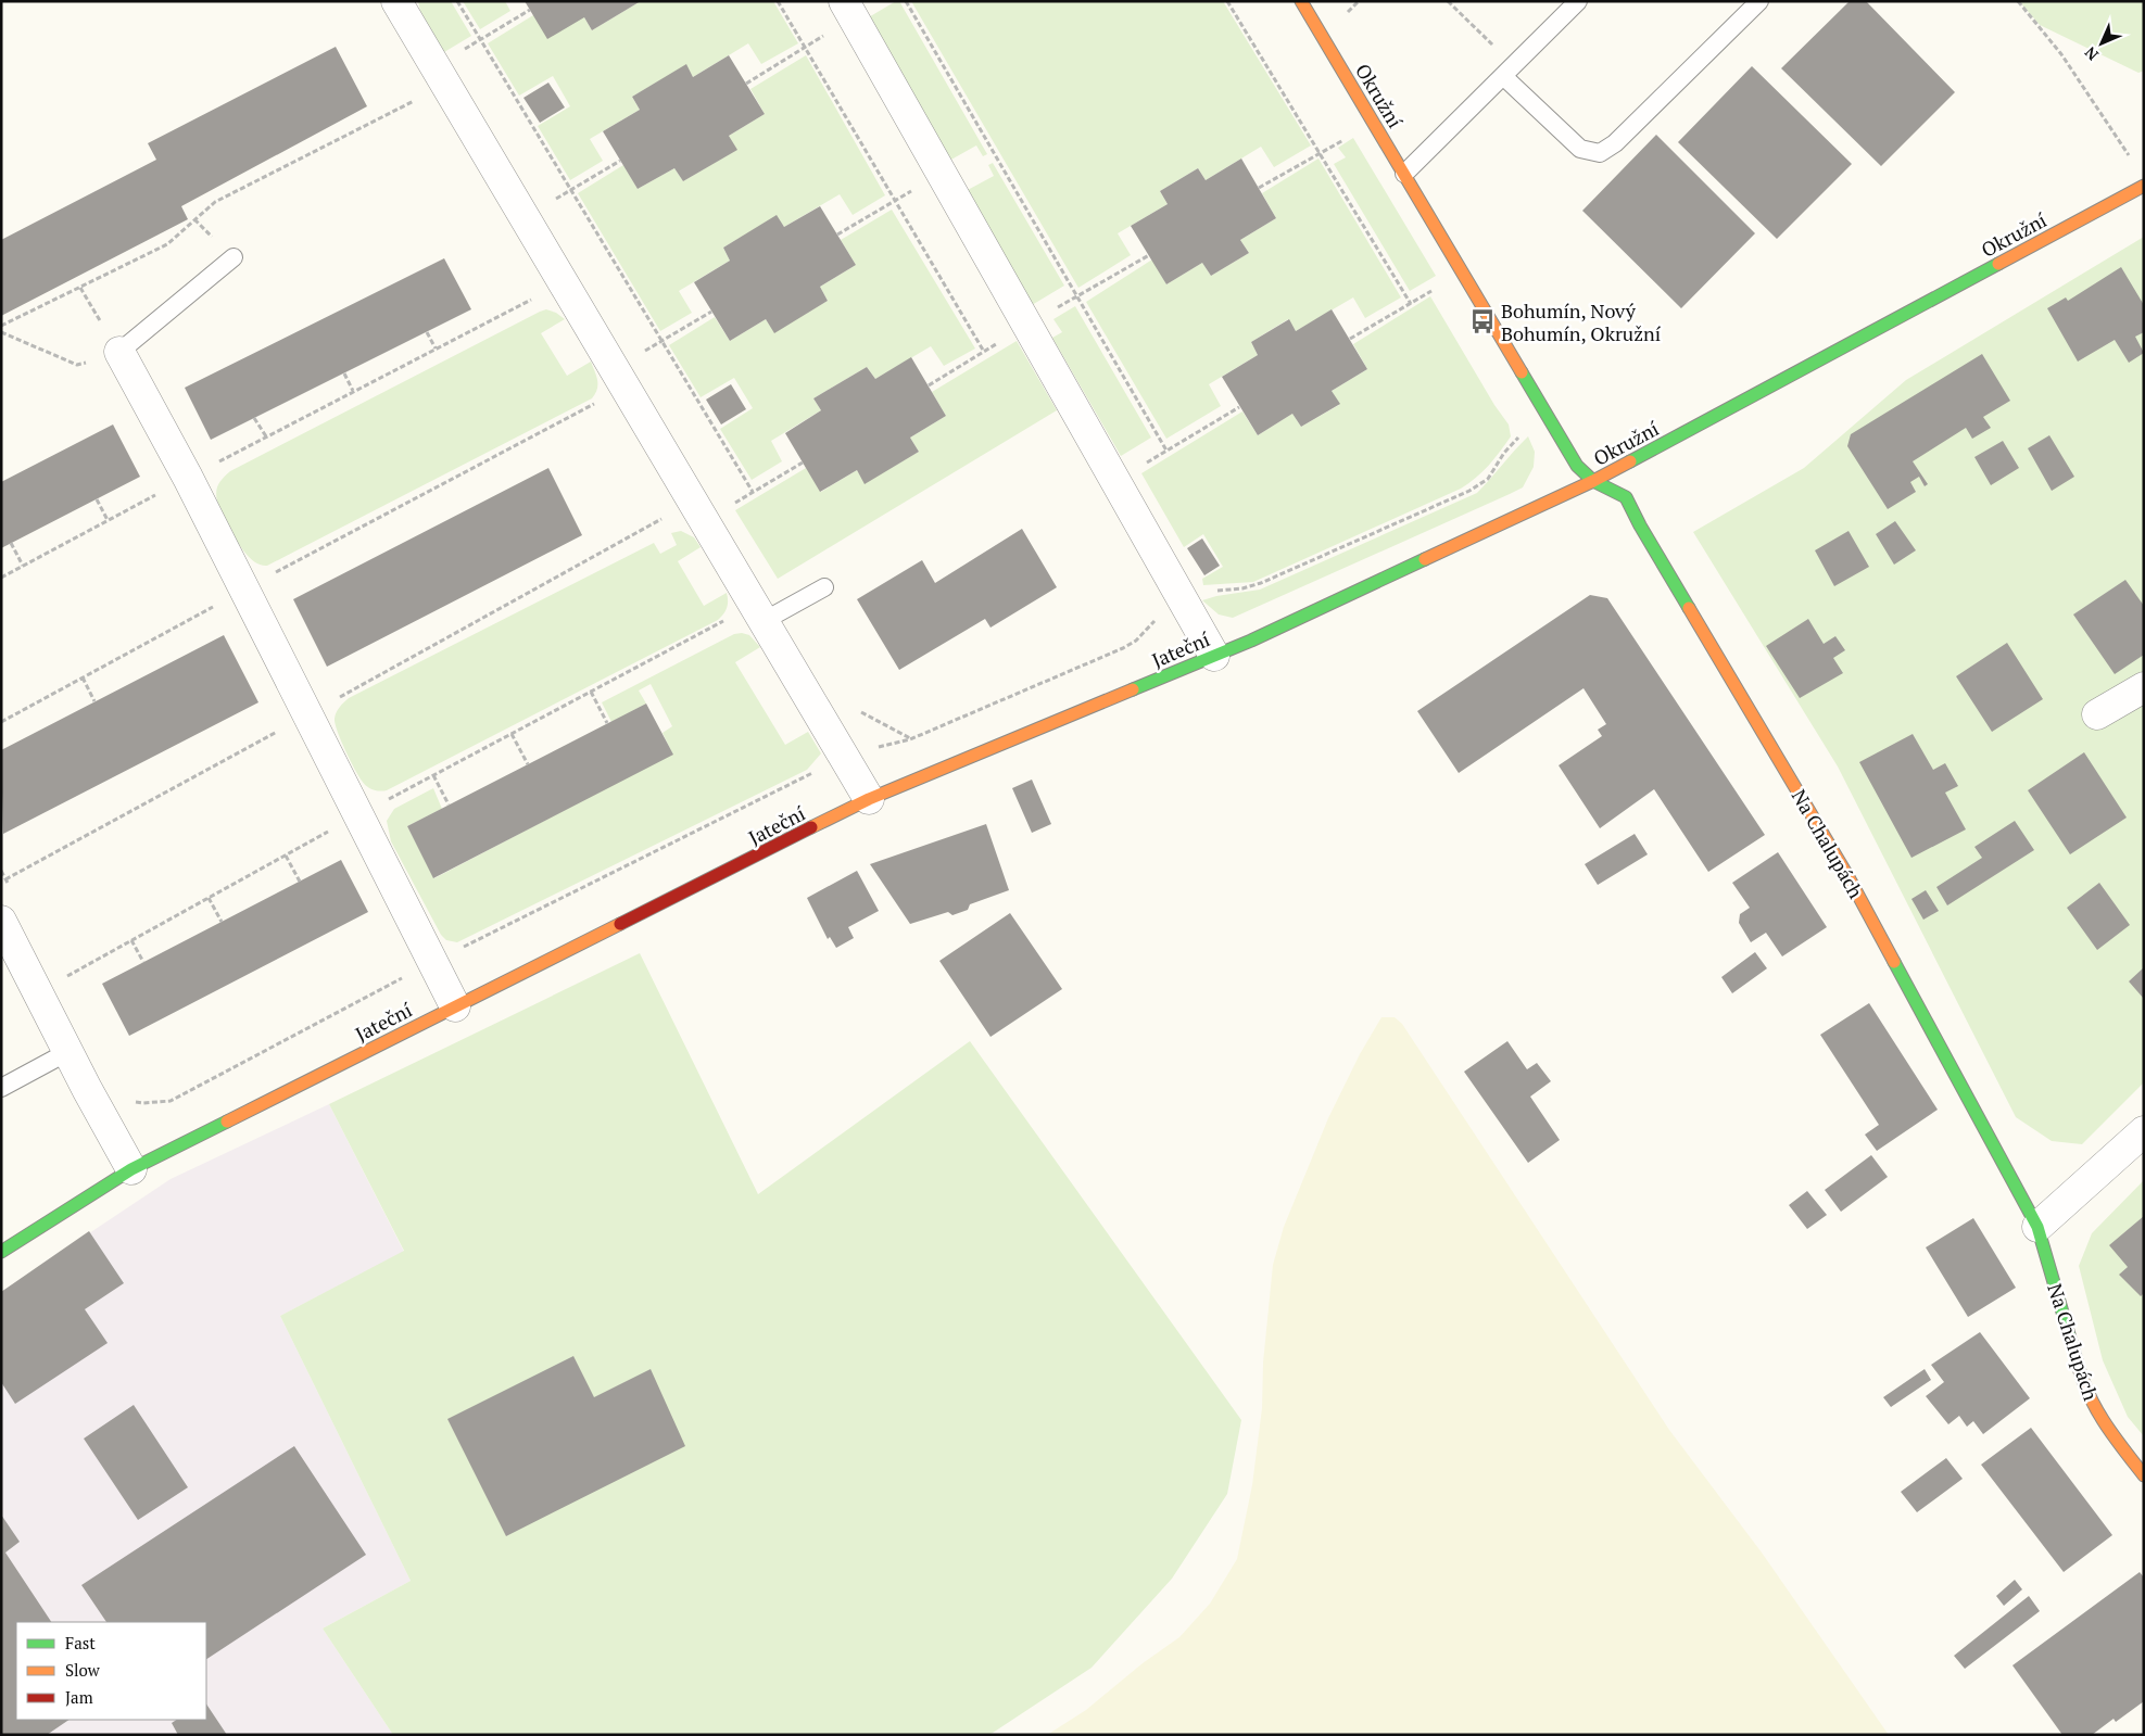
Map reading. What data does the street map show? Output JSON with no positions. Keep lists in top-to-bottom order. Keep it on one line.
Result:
{"streets":{"street":["Okružní","Jateční","Na Chalupách"]},"crossings":[["Okružní","Jateční"],["Okružní","Na Chalupách"],["Jateční","Na Chalupách"]],"places":{"bus stop":["Bohumín, Nový Bohumín, Okružní"]},"legend":["Fast","Slow","Jam"],"north":"bottom left"}
